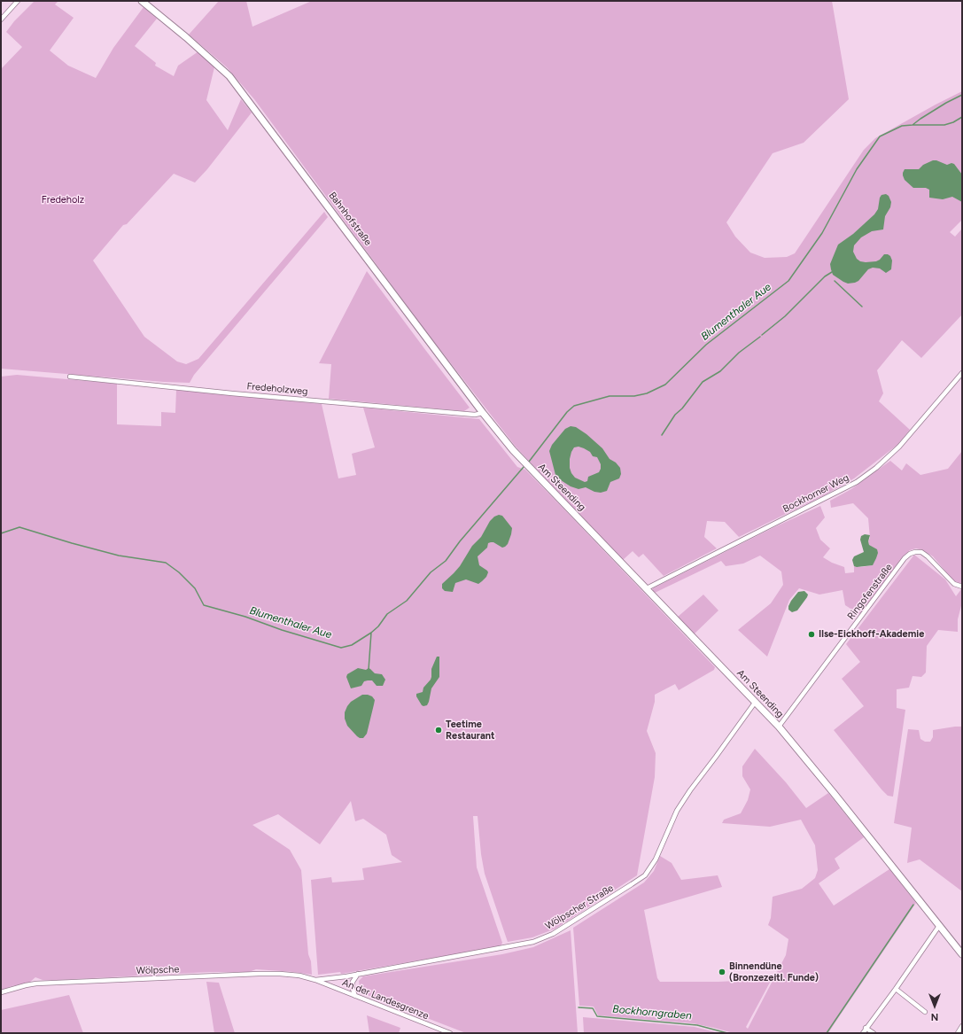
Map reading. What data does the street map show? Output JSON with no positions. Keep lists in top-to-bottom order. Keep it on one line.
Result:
{"streets":{"street":["Bahnhofstraße","Fredeholzweg","Am Steending","Bockhorner Weg","Ringofenstraße","Wölpscher Straße","Wölpsche","An der Landesgrenze"]},"crossings":[["Bahnhofstraße","Fredeholzweg"],["Bahnhofstraße","Am Steending"],["Am Steending","Bockhorner Weg"],["Am Steending","Ringofenstraße"],["Am Steending","Wölpscher Straße"],["Wölpscher Straße","Wölpsche"],["Wölpscher Straße","An der Landesgrenze"],["Wölpsche","An der Landesgrenze"]],"water":["Blumenthaler Aue","Bockhorngraben"],"parks":["Fredeholz"],"places":["Ilse-Eickhoff-Akademie","Teetime Restaurant","Binnendüne (Bronzezeitl. Funde)"],"north":"bottom"}
